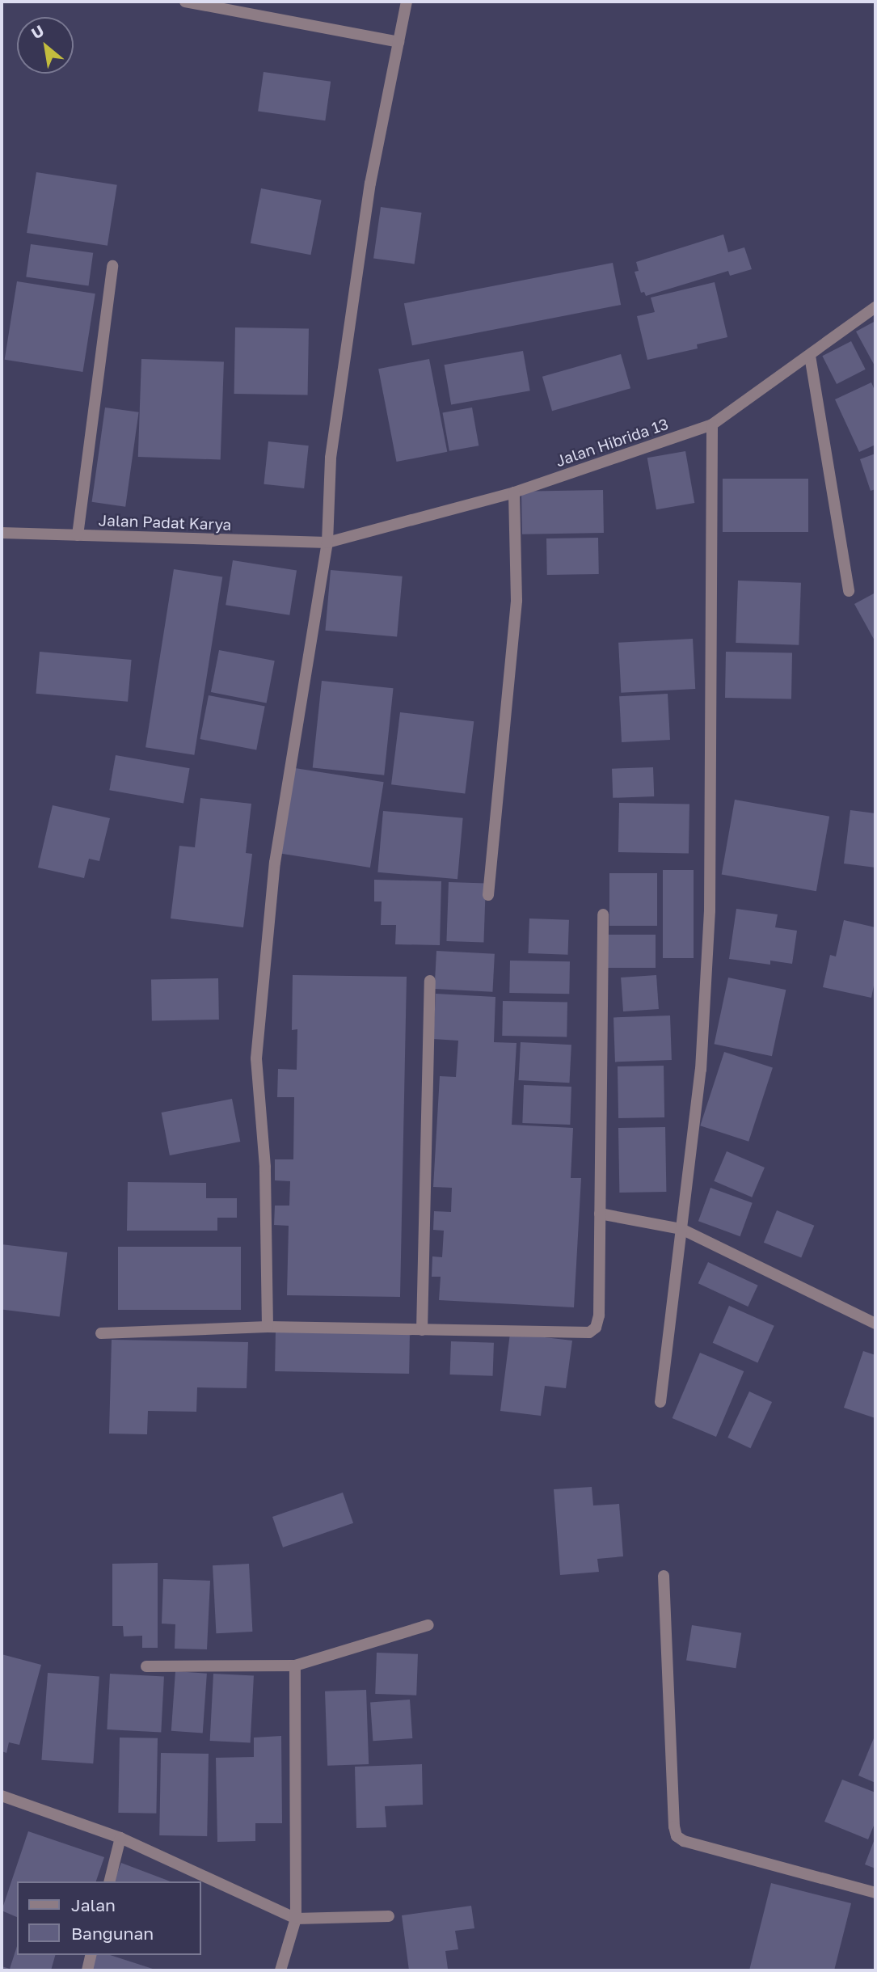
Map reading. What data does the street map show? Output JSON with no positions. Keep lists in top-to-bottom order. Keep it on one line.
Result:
{"streets":{"street":["Jalan Hibrida 13","Jalan Padat Karya"]},"crossings":[["Jalan Hibrida 13","Jalan Padat Karya"]],"legend":["Jalan","Bangunan"],"north":"top left"}
